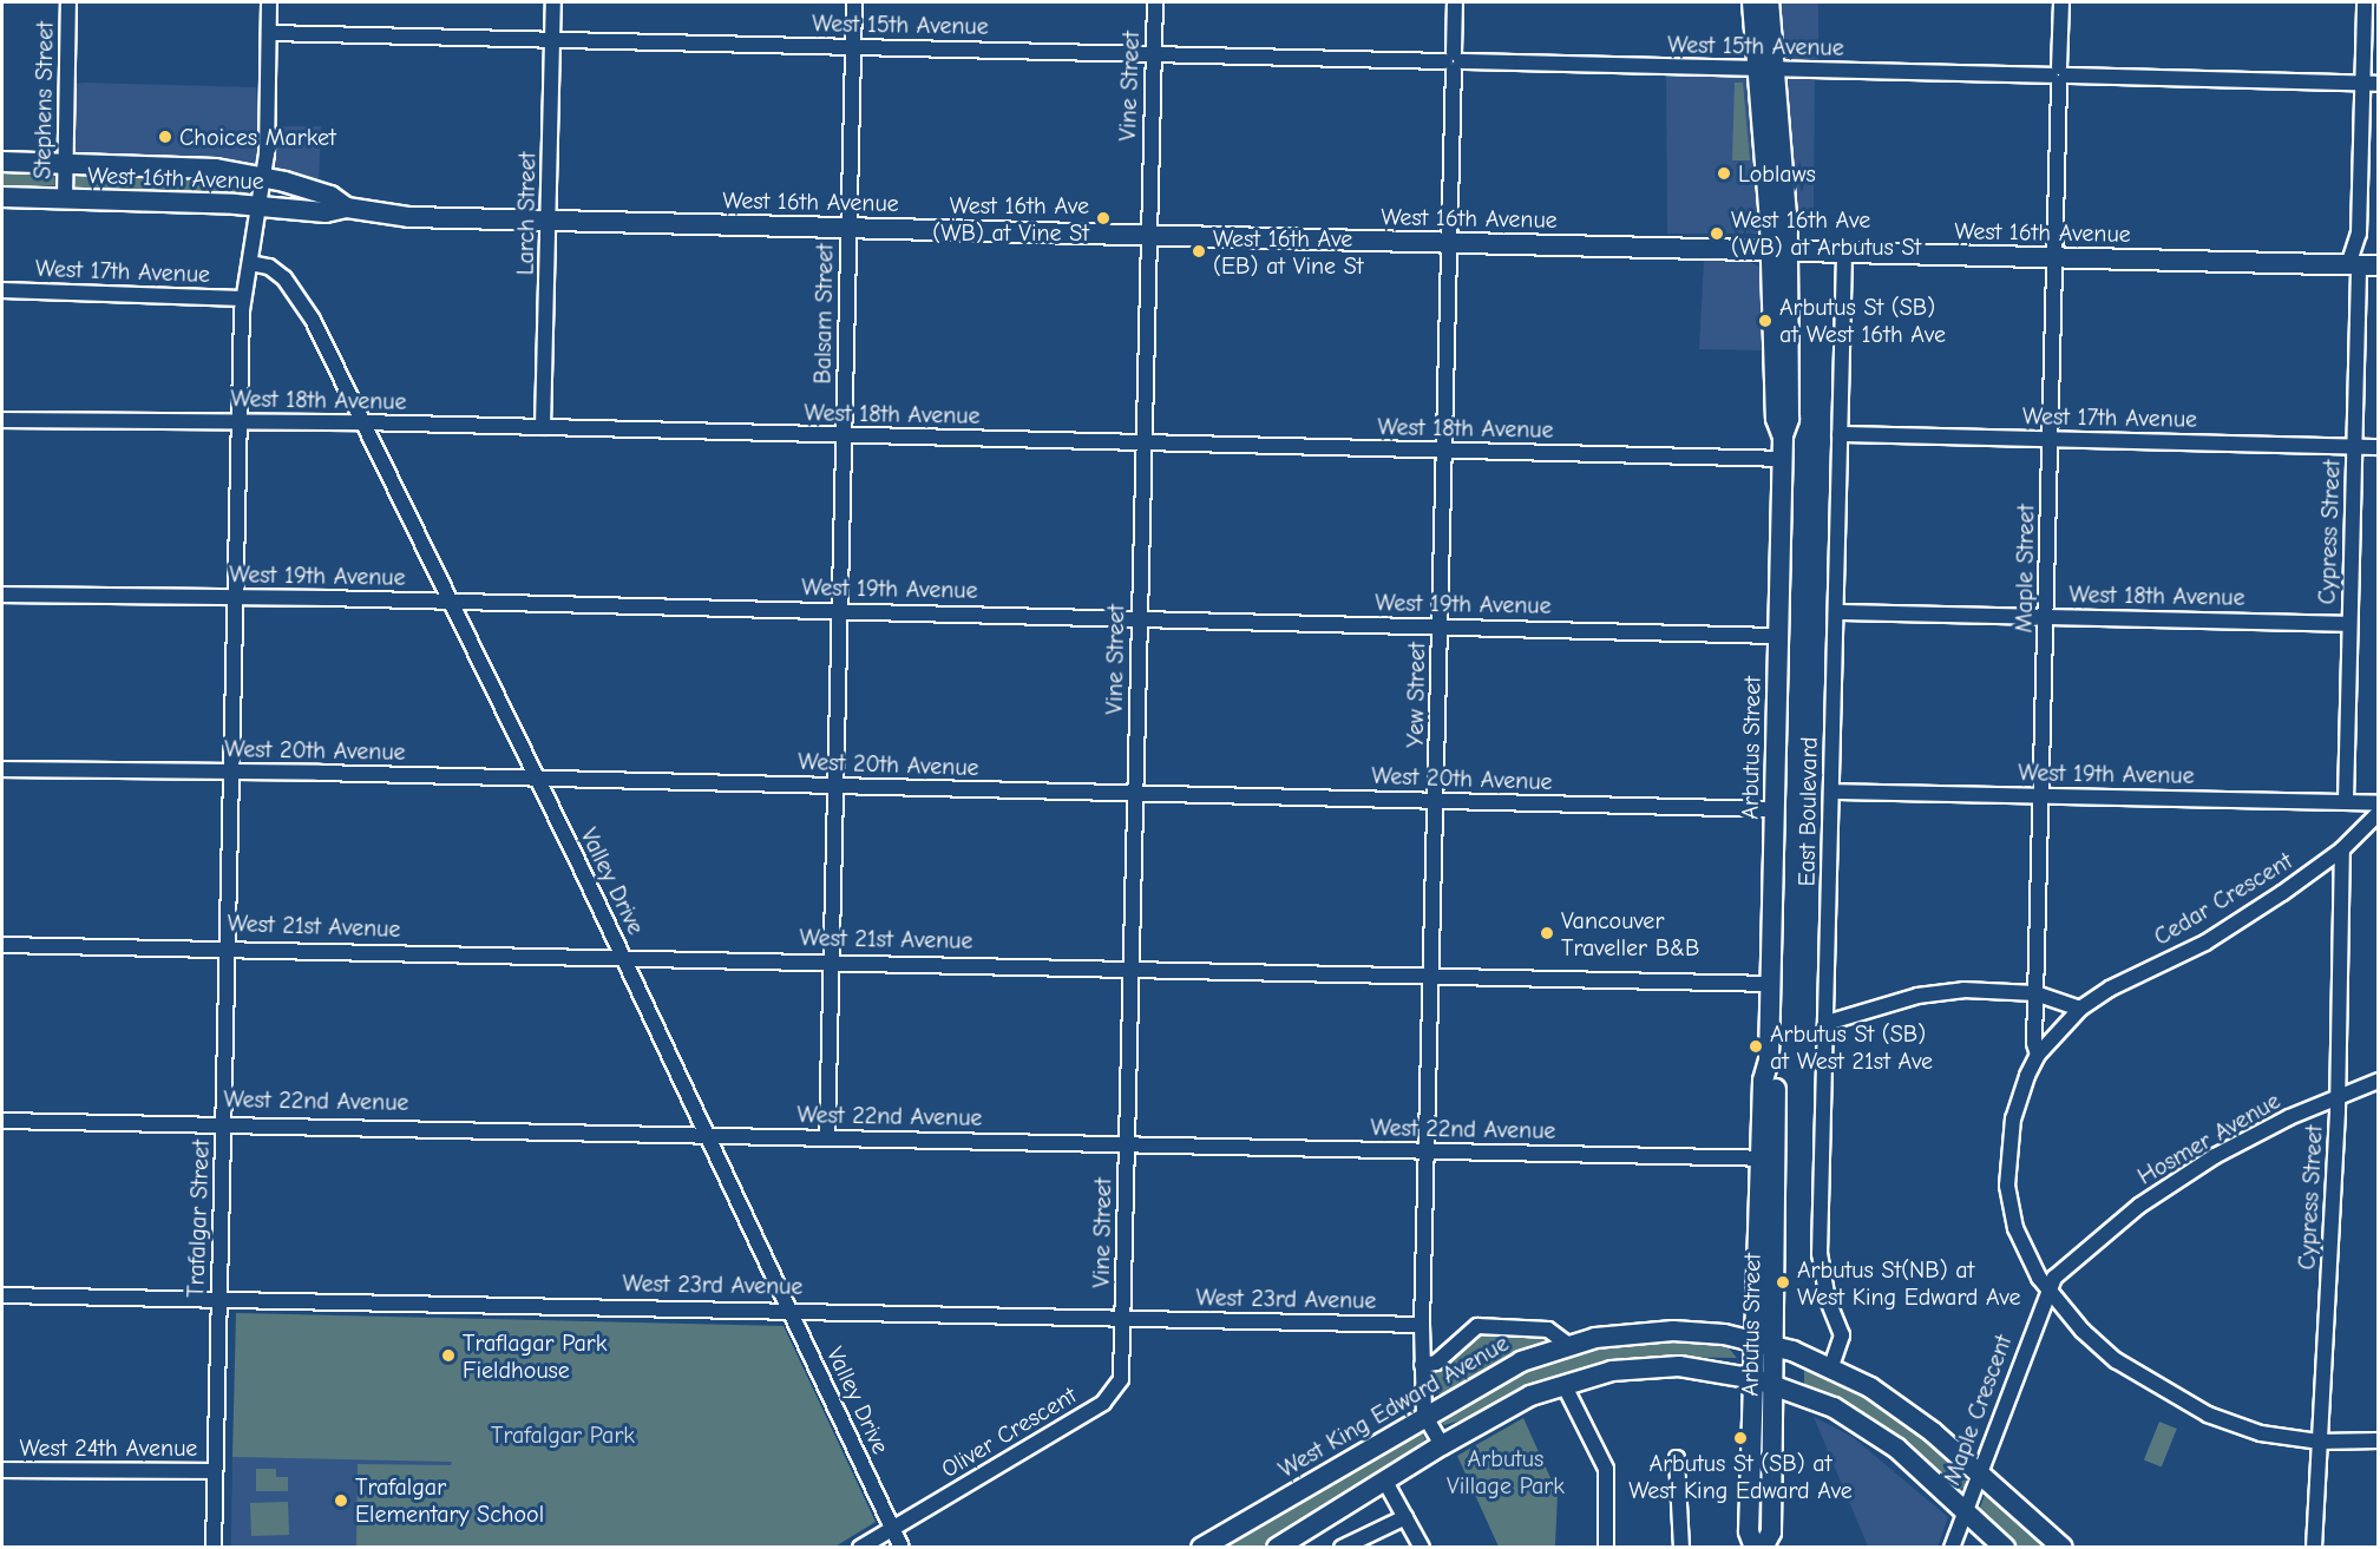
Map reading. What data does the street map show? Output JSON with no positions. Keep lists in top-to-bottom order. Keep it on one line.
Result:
{"streets":{"main road":["West 16th Avenue","Arbutus Street","West King Edward Avenue"],"street":["West 15th Avenue","Vine Street","Stephens Street","Larch Street","West 17th Avenue","Balsam Street","West 18th Avenue","Cypress Street","Maple Street","West 19th Avenue","Yew Street","West 20th Avenue","East Boulevard","Valley Drive","Cedar Crescent","West 21st Avenue","West 22nd Avenue","Hosmer Avenue","Trafalgar Street","West 23rd Avenue","Maple Crescent","Oliver Crescent","West 24th Avenue"]},"crossings":[["West 15th Avenue","Vine Street"],["West 15th Avenue","Larch Street"],["West 15th Avenue","Balsam Street"],["West 15th Avenue","Cypress Street"],["West 15th Avenue","Maple Street"],["West 15th Avenue","Yew Street"],["West 15th Avenue","Arbutus Street"],["West 15th Avenue","Trafalgar Street"],["Vine Street","West 16th Avenue"],["Vine Street","West 18th Avenue"],["Vine Street","West 19th Avenue"],["Vine Street","West 20th Avenue"],["Vine Street","West 21st Avenue"],["Vine Street","West 22nd Avenue"],["Vine Street","West 23rd Avenue"],["Vine Street","Oliver Crescent"],["Stephens Street","West 16th Avenue"],["West 16th Avenue","Larch Street"],["West 16th Avenue","Balsam Street"],["West 16th Avenue","Cypress Street"],["West 16th Avenue","Maple Street"],["West 16th Avenue","Yew Street"],["West 16th Avenue","Arbutus Street"],["West 16th Avenue","East Boulevard"],["West 16th Avenue","Trafalgar Street"],["Larch Street","West 18th Avenue"],["West 17th Avenue","Cypress Street"],["West 17th Avenue","Maple Street"],["West 17th Avenue","East Boulevard"],["West 17th Avenue","Trafalgar Street"],["Balsam Street","West 18th Avenue"],["Balsam Street","West 19th Avenue"],["Balsam Street","West 20th Avenue"],["Balsam Street","West 21st Avenue"],["Balsam Street","West 22nd Avenue"],["West 18th Avenue","Cypress Street"],["West 18th Avenue","Maple Street"],["West 18th Avenue","Yew Street"],["West 18th Avenue","Arbutus Street"],["West 18th Avenue","East Boulevard"],["West 18th Avenue","Valley Drive"],["West 18th Avenue","Trafalgar Street"],["Cypress Street","West 19th Avenue"],["Cypress Street","Cedar Crescent"],["Cypress Street","Hosmer Avenue"],["Maple Street","West 19th Avenue"],["Maple Street","Cedar Crescent"],["West 19th Avenue","Yew Street"],["West 19th Avenue","Arbutus Street"],["West 19th Avenue","East Boulevard"],["West 19th Avenue","Valley Drive"],["West 19th Avenue","Trafalgar Street"],["Yew Street","West 20th Avenue"],["Yew Street","West 21st Avenue"],["Yew Street","West 22nd Avenue"],["Yew Street","West 23rd Avenue"],["Yew Street","West King Edward Avenue"],["Arbutus Street","West 20th Avenue"],["Arbutus Street","West 21st Avenue"],["Arbutus Street","West 22nd Avenue"],["Arbutus Street","West King Edward Avenue"],["West 20th Avenue","Valley Drive"],["West 20th Avenue","Trafalgar Street"],["East Boulevard","West King Edward Avenue"],["Valley Drive","West 21st Avenue"],["Valley Drive","West 22nd Avenue"],["Valley Drive","Trafalgar Street"],["Valley Drive","West 23rd Avenue"],["Valley Drive","Oliver Crescent"],["Cedar Crescent","Hosmer Avenue"],["Cedar Crescent","Maple Crescent"],["West 21st Avenue","Trafalgar Street"],["West 22nd Avenue","Trafalgar Street"],["Hosmer Avenue","Maple Crescent"],["Trafalgar Street","West 23rd Avenue"],["Trafalgar Street","West 24th Avenue"],["West 23rd Avenue","Oliver Crescent"],["West King Edward Avenue","Maple Crescent"]],"parks":["Trafalgar Park","Arbutus Village Park"],"places":["Choices Market","Loblaws","West 16th Ave (WB) at Vine St","West 16th Ave (WB) at Arbutus St","West 16th Ave (EB) at Vine St","Arbutus St (SB) at West 16th Ave","Vancouver Traveller B&B","Arbutus St (SB) at West 21st Ave","Arbutus St(NB) at West King Edward Ave","Traflagar Park Fieldhouse","Arbutus St (SB) at West King Edward Ave","Trafalgar Elementary School"]}
